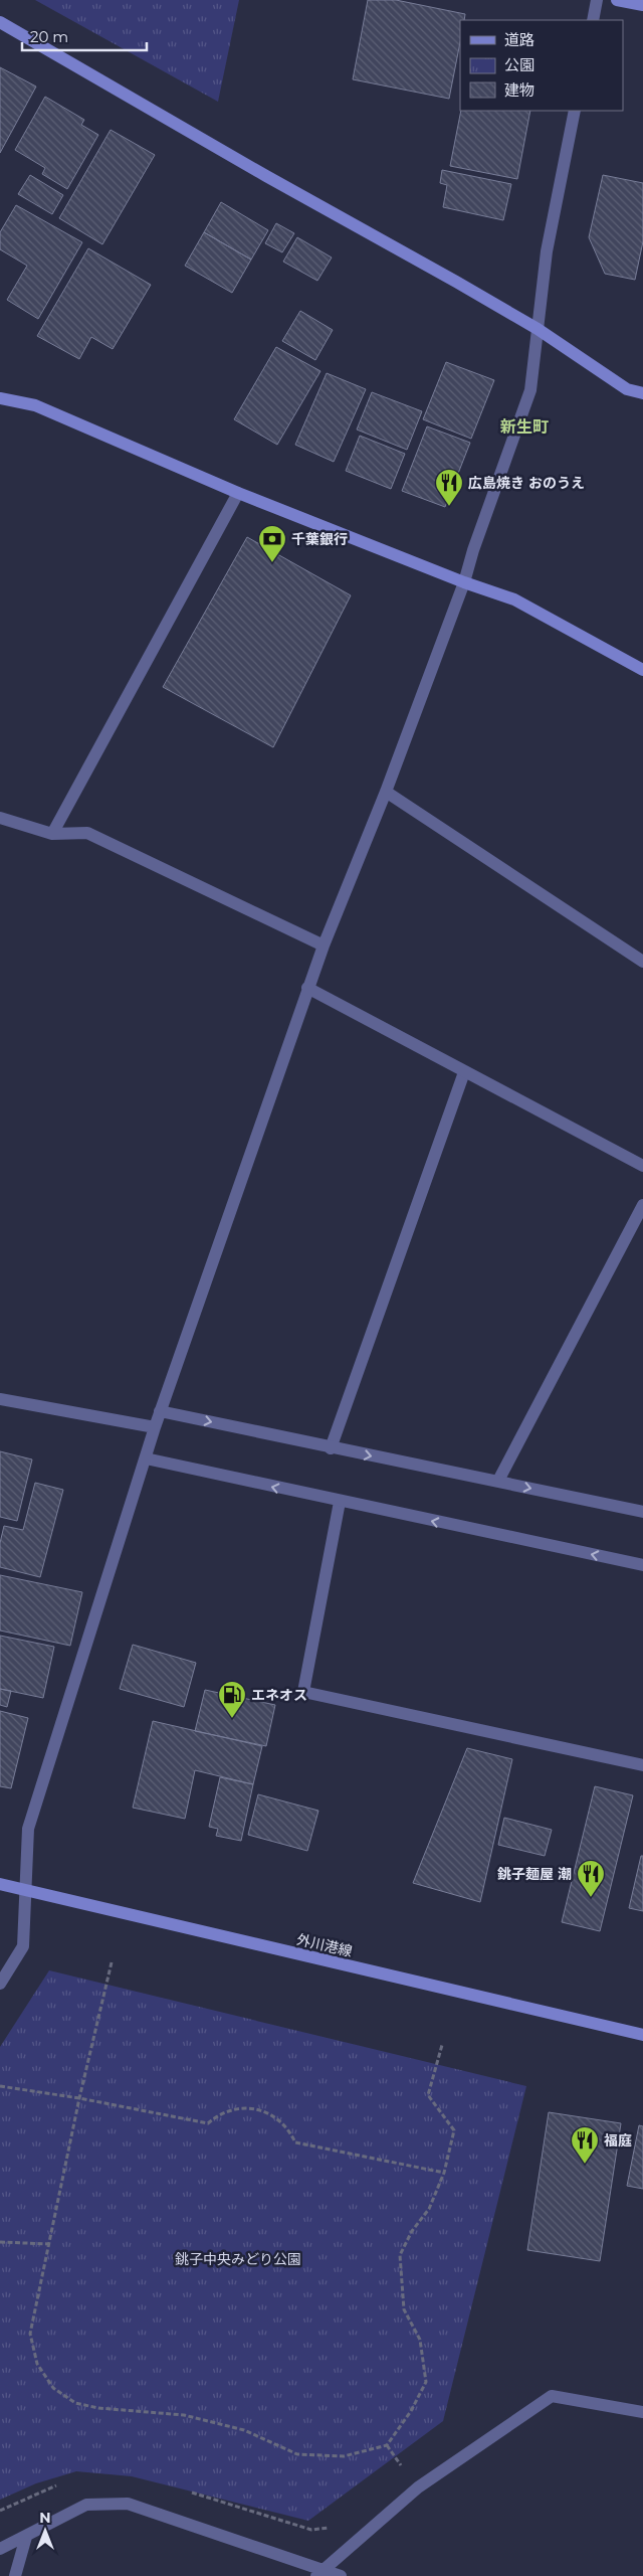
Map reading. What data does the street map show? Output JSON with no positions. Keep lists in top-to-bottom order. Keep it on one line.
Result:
{"streets":{"street":["外川港線"]},"districts":["新生町"],"parks":["銚子中央みどり公園"],"places":{"restaurant":["広島焼き おのうえ","銚子麺屋 潮","福庭"],"bank":["千葉銀行"],"fuel station":["エネオス"]},"legend":["道路","公園","建物"],"scale_bar":"20 m","north":"top"}
